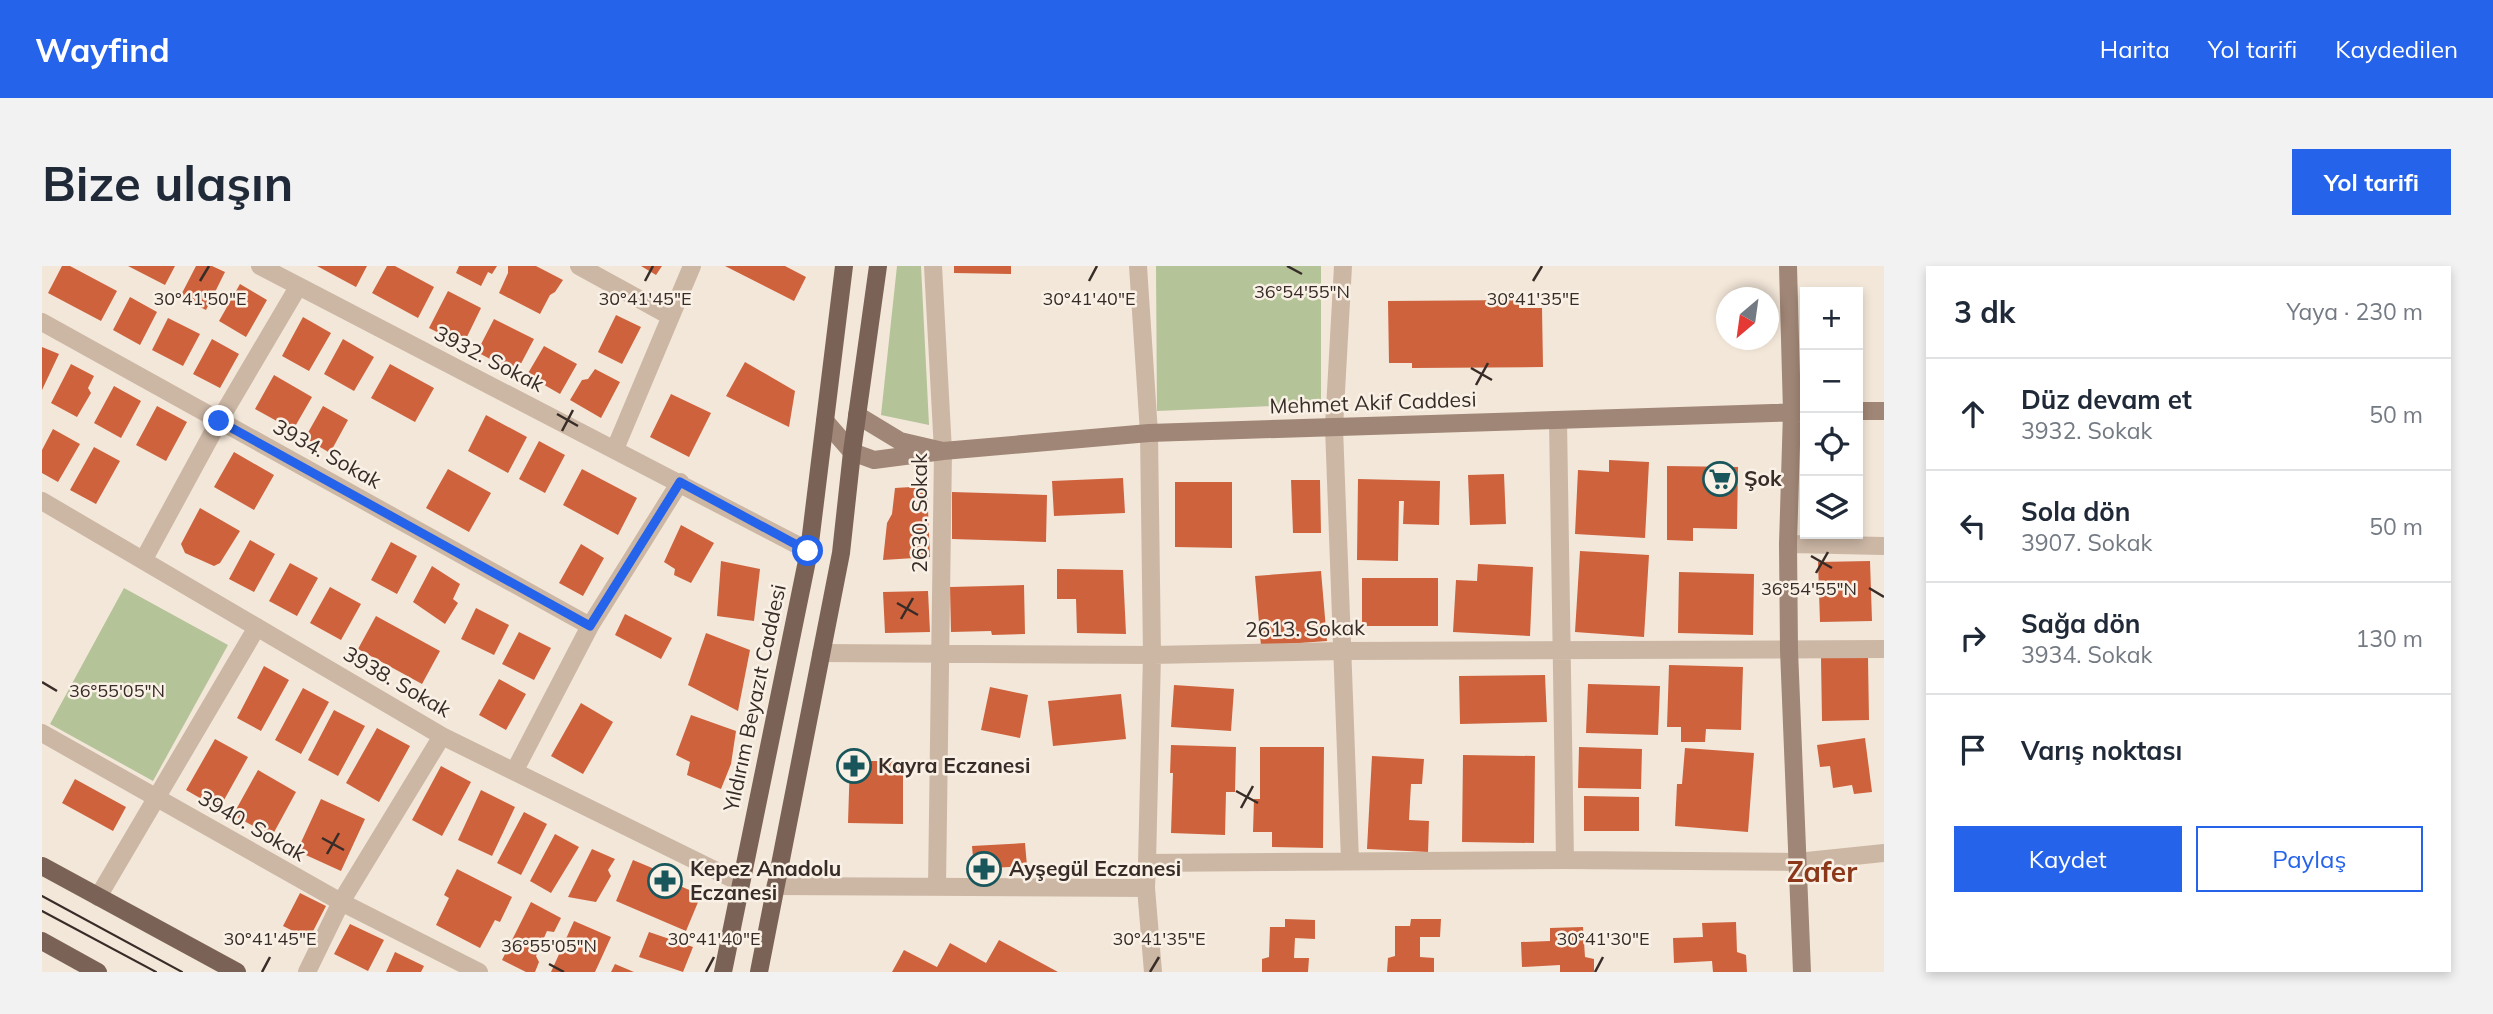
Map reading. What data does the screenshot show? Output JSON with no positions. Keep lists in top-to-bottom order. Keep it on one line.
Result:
{"streets":{"main road":["Yıldırım Beyazıt Caddesi"],"street":["3932. Sokak","Mehmet Akif Caddesi","3934. Sokak","2630. Sokak","2613. Sokak","3938. Sokak","3940. Sokak"]},"crossings":[["3932. Sokak","Yıldırım Beyazıt Caddesi"],["Mehmet Akif Caddesi","2630. Sokak"],["2630. Sokak","2613. Sokak"],["3938. Sokak","Yıldırım Beyazıt Caddesi"]],"districts":["Zafer"],"places":{"supermarket":["Şok"],"pharmacy":["Kayra Eczanesi","Ayşegül Eczanesi","Kepez Anadolu Eczanesi"]},"north":"bottom left","page":{"header":"Wayfind","nav":["Harita","Yol tarifi","Kaydedilen"],"buttons":["Yol tarifi",["Kaydet","Paylaş"]],"title":"Bize ulaşın","heading":["3 dk","Yaya · 230 m"],"map_buttons":["+","−"],"list":[["Düz devam et","3932. Sokak","50 m"],["Sola dön","3907. Sokak","50 m"],["Sağa dön","3934. Sokak","130 m"],"Varış noktası"]},"coordinates":["36°54'55\"N","30°41'50\"E","30°41'45\"E","30°41'40\"E","30°41'35\"E","36°55'05\"N","30°41'30\"E"]}
